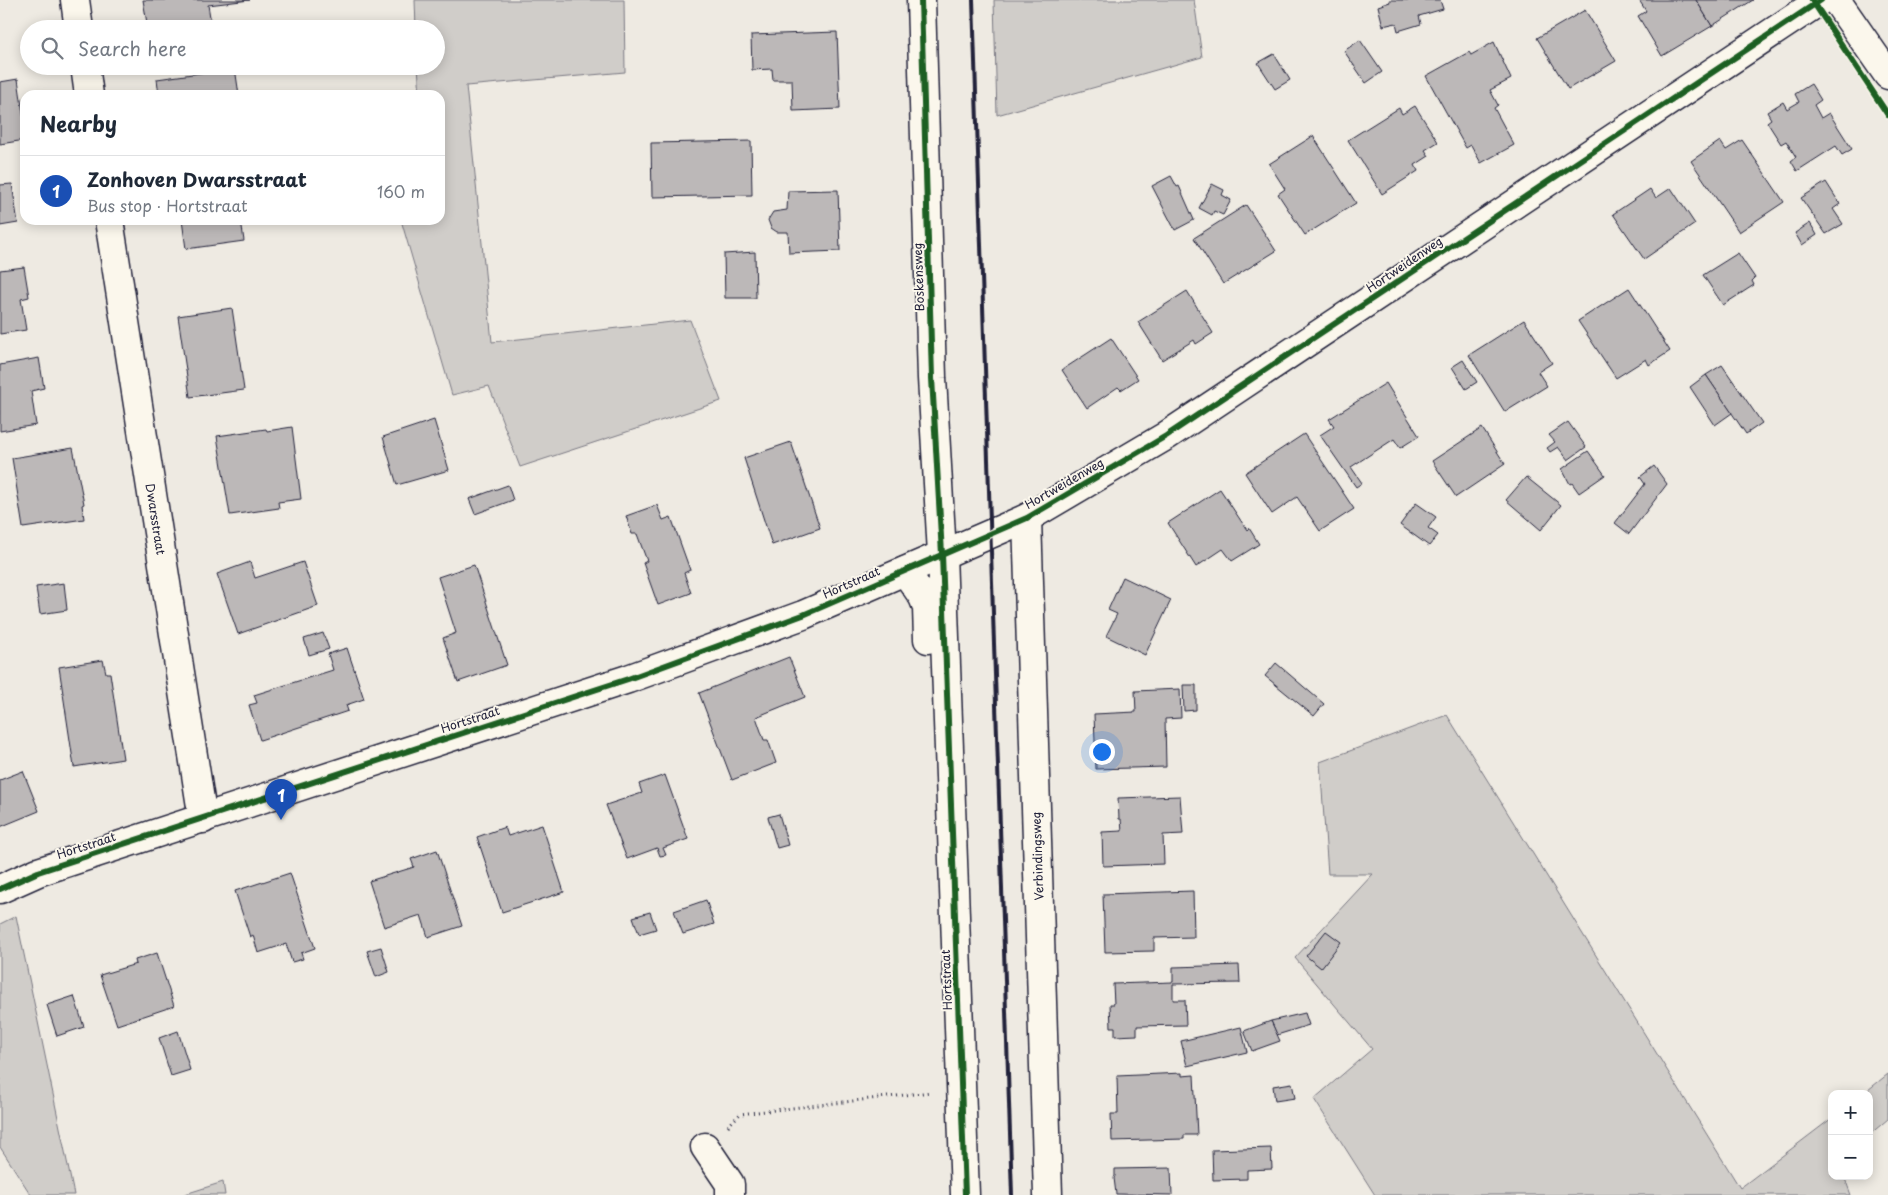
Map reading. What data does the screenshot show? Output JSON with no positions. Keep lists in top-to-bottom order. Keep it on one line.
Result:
{"streets":{"street":["Hortweidenweg","Boskensweg","Dwarsstraat","Hortstraat","Verbindingsweg"]},"crossings":[["Hortweidenweg","Hortstraat"],["Hortweidenweg","Verbindingsweg"],["Boskensweg","Hortstraat"],["Dwarsstraat","Hortstraat"]],"page":{"search":"Search here","heading":"Nearby","list":[{"mark":"1","name":"Zonhoven Dwarsstraat","note":"Bus stop · Hortstraat","value":"160 m"}],"pins":"1","map_buttons":["+","−"]}}
